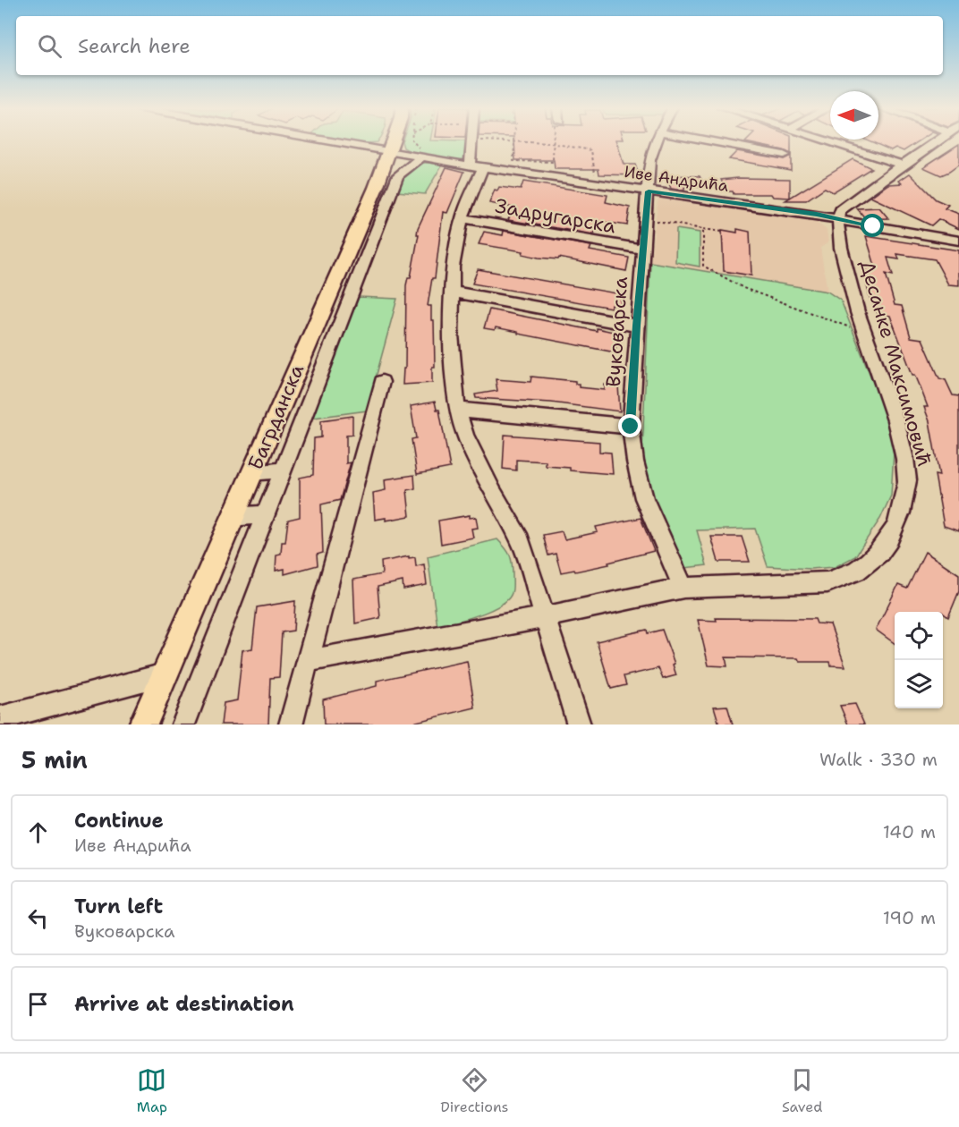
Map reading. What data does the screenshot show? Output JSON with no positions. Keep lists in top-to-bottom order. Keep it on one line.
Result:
{"streets":{"main road":["Багрданска"],"street":["Иве Андрића","Задругарска","Вуковарска","Десанке Максимовић"]},"crossings":[["Иве Андрића","Вуковарска"],["Иве Андрића","Десанке Максимовић"],["Иве Андрића","Багрданска"],["Задругарска","Вуковарска"],["Вуковарска","Десанке Максимовић"]],"north":"left","page":{"search":"Search here","heading":["5 min","Walk · 330 m"],"list":[["Continue","Иве Андрића","140 m"],["Turn left","Вуковарска","190 m"],"Arrive at destination"],"nav":["Map","Directions","Saved"]}}
